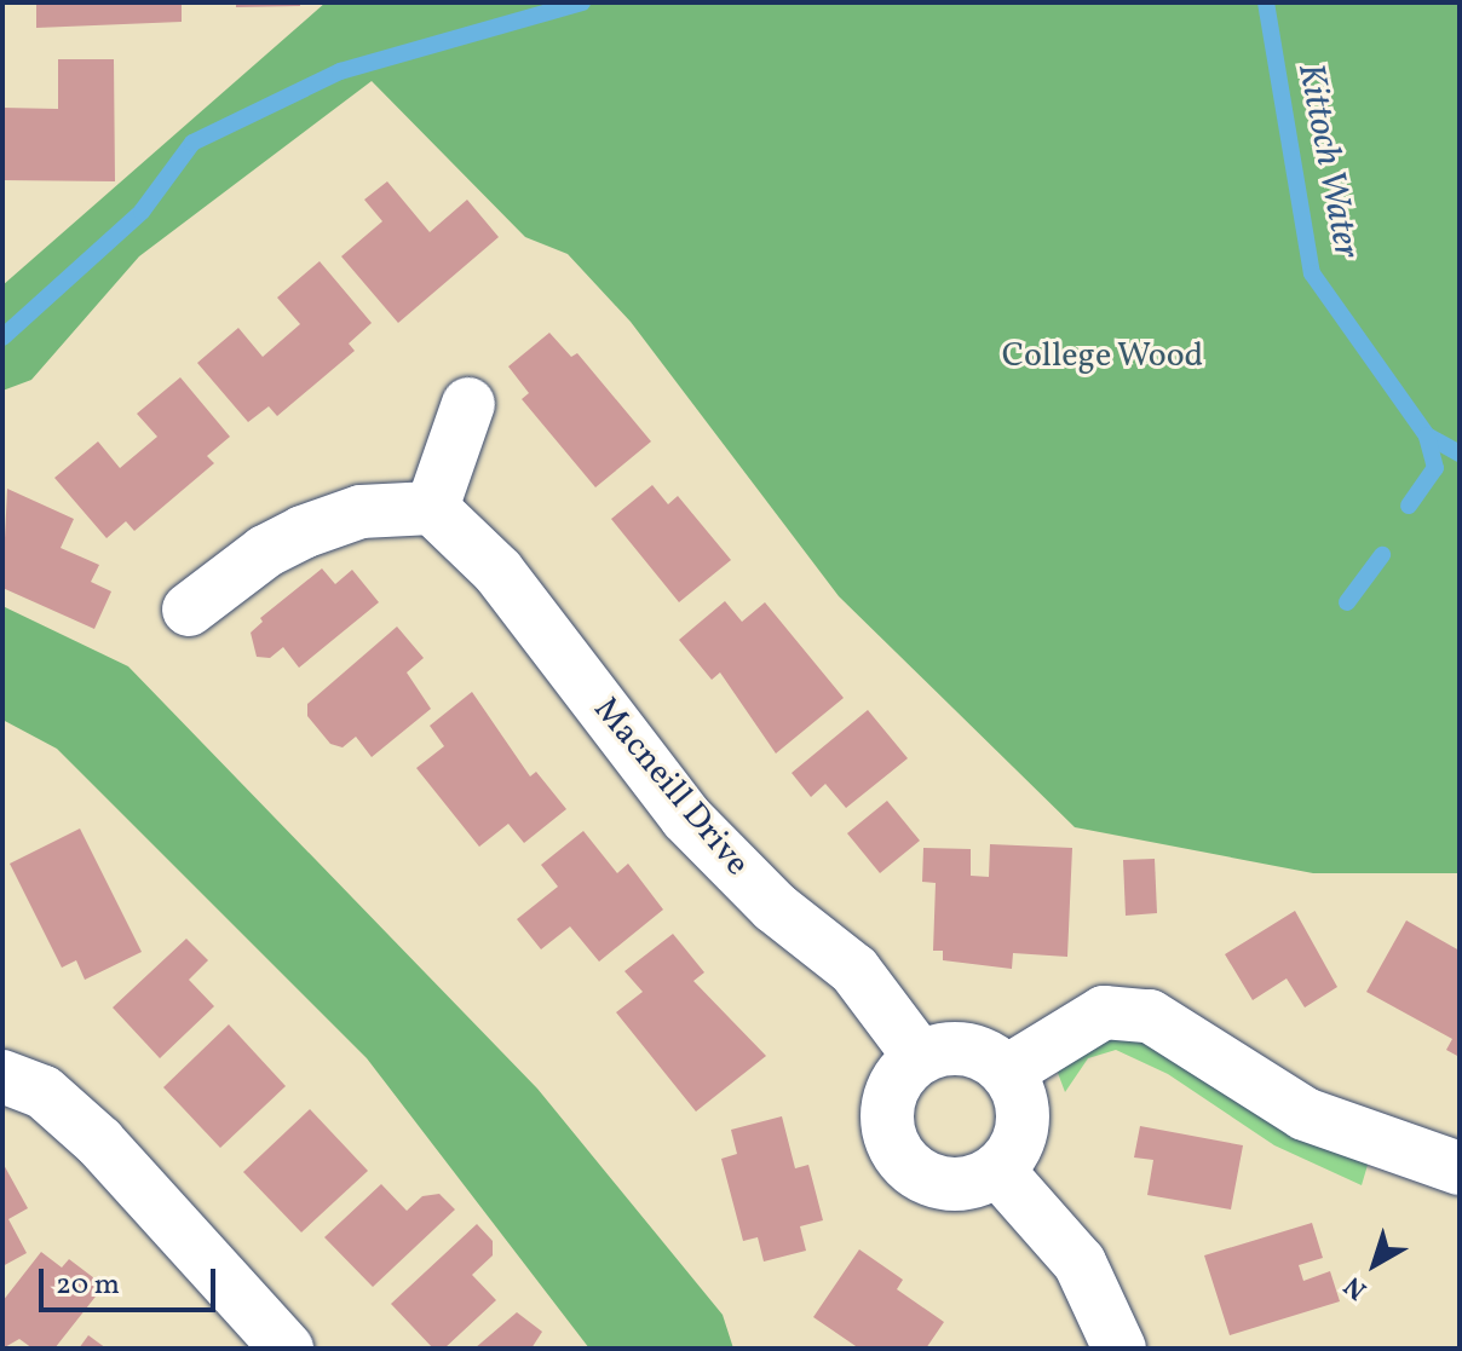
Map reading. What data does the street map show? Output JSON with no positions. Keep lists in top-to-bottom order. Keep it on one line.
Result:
{"streets":{"street":["Macneill Drive"]},"water":["Kittoch Water"],"parks":["College Wood"],"scale_bar":"20 m","north":"bottom left"}
